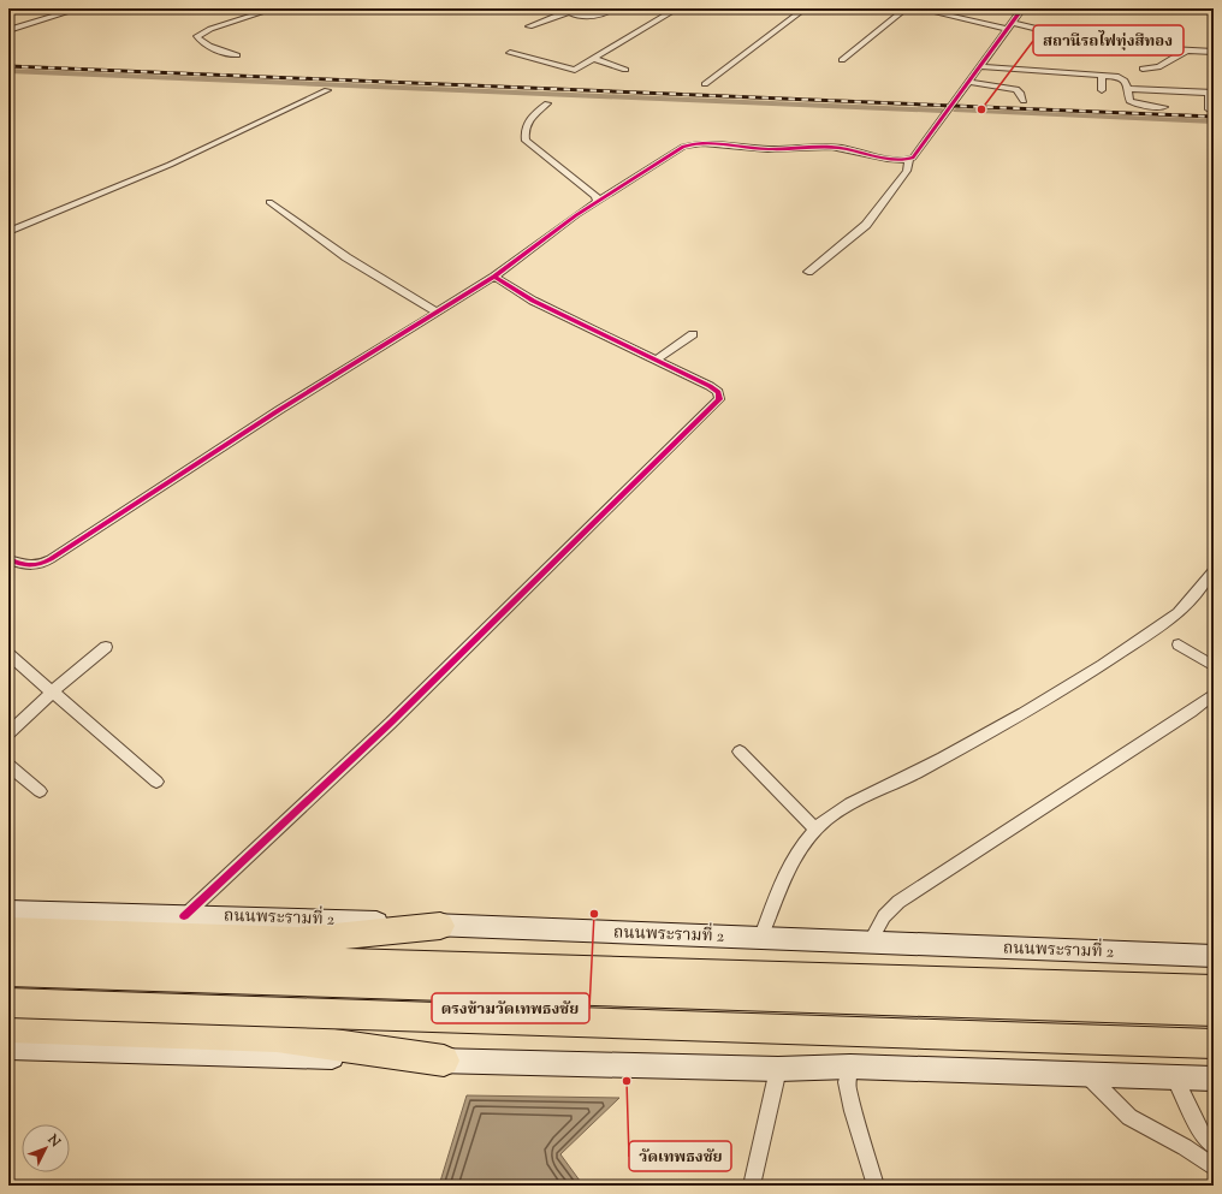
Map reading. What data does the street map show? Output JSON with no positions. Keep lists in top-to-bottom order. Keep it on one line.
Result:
{"streets":{"main road":["ถนนพระรามที่ 2"]},"places":["สถานีรถไฟทุ่งสีทอง","ตรงข้ามวัดเทพธงชัย","วัดเทพธงชัย"],"north":"top right"}
